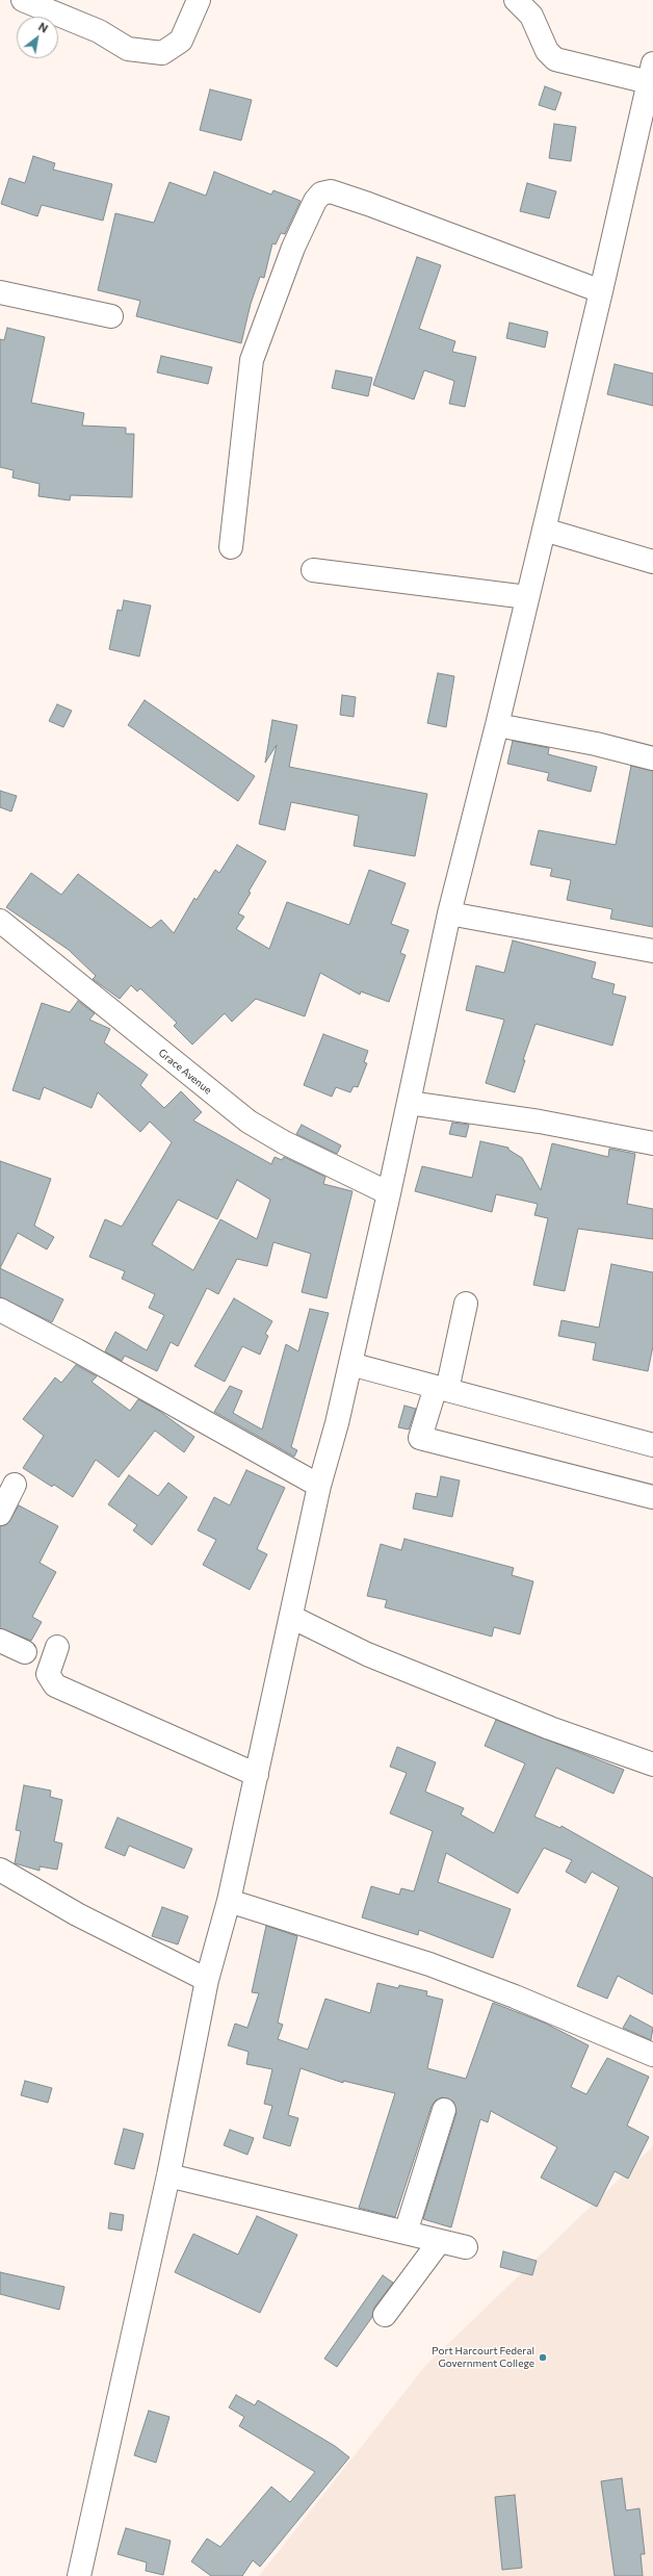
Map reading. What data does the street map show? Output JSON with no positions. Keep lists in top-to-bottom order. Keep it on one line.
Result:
{"streets":{"street":["Grace Avenue"]},"places":["Port Harcourt Federal Government College"],"north":"top right"}
